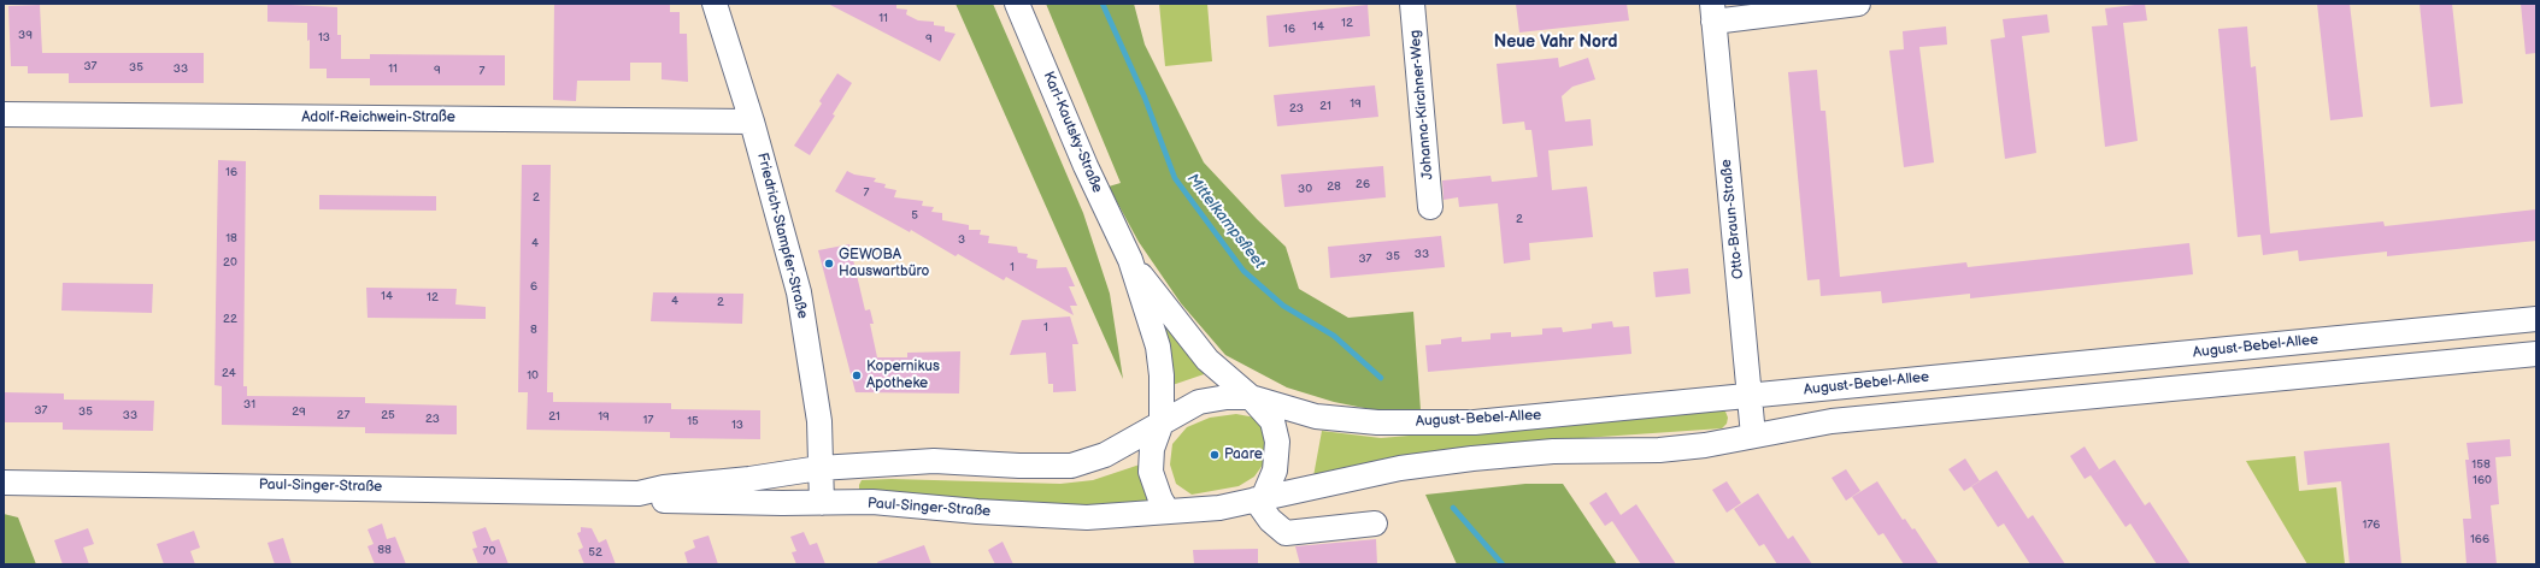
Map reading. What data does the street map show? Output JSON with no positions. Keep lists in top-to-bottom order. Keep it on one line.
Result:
{"streets":{"street":["Johanna-Kirchner-Weg","Adolf-Reichwein-Straße","Karl-Kautsky-Straße","Otto-Braun-Straße","Friedrich-Stampfer-Straße","August-Bebel-Allee","Paul-Singer-Straße"]},"crossings":[["Adolf-Reichwein-Straße","Friedrich-Stampfer-Straße"],["Karl-Kautsky-Straße","August-Bebel-Allee"],["Karl-Kautsky-Straße","Paul-Singer-Straße"],["Otto-Braun-Straße","August-Bebel-Allee"],["Friedrich-Stampfer-Straße","Paul-Singer-Straße"],["August-Bebel-Allee","Paul-Singer-Straße"]],"districts":["Neue Vahr Nord"],"water":["Mittelkampsfleet"],"places":["GEWOBA Hauswartbüro","Kopernikus Apotheke","Paare"],"house_numbers":["11","12","14","16","39","13","9","37","35","33","11","9","7","19","21","23","16","26","28","30","7","2","5","2","18","3","4","33","35","37","20","1","6","14","12","4","2","22","1","8","24","10","31","37","35","29","33","27","25","21","19","23","17","15","13","158","160","176","166","88","70","52"]}
